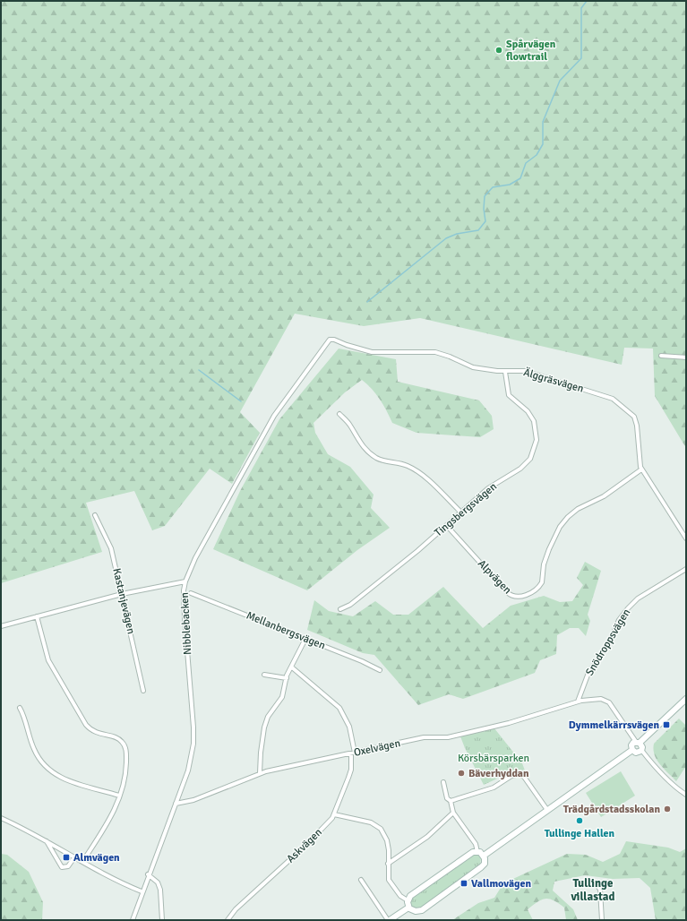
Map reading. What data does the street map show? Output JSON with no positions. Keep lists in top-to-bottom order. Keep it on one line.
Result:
{"streets":{"street":["Älggräsvägen","Tingsbergsvägen","Alpvägen","Kastanjevägen","Nibblebacken","Mellanbergsvägen","Snödroppsvägen","Oxelvägen","Askvägen"]},"crossings":[["Älggräsvägen","Tingsbergsvägen"],["Älggräsvägen","Alpvägen"],["Älggräsvägen","Nibblebacken"],["Tingsbergsvägen","Alpvägen"],["Nibblebacken","Oxelvägen"],["Snödroppsvägen","Oxelvägen"],["Oxelvägen","Askvägen"]],"districts":["Tullinge villastad"],"parks":["Körsbärsparken"],"places":{"other":["Spårvägen flowtrail","Bäverhyddan","Trädgårdstadsskolan","Tullinge Hallen"],"transit":["Dymmelkärrsvägen","Almvägen","Vallmovägen"]}}
